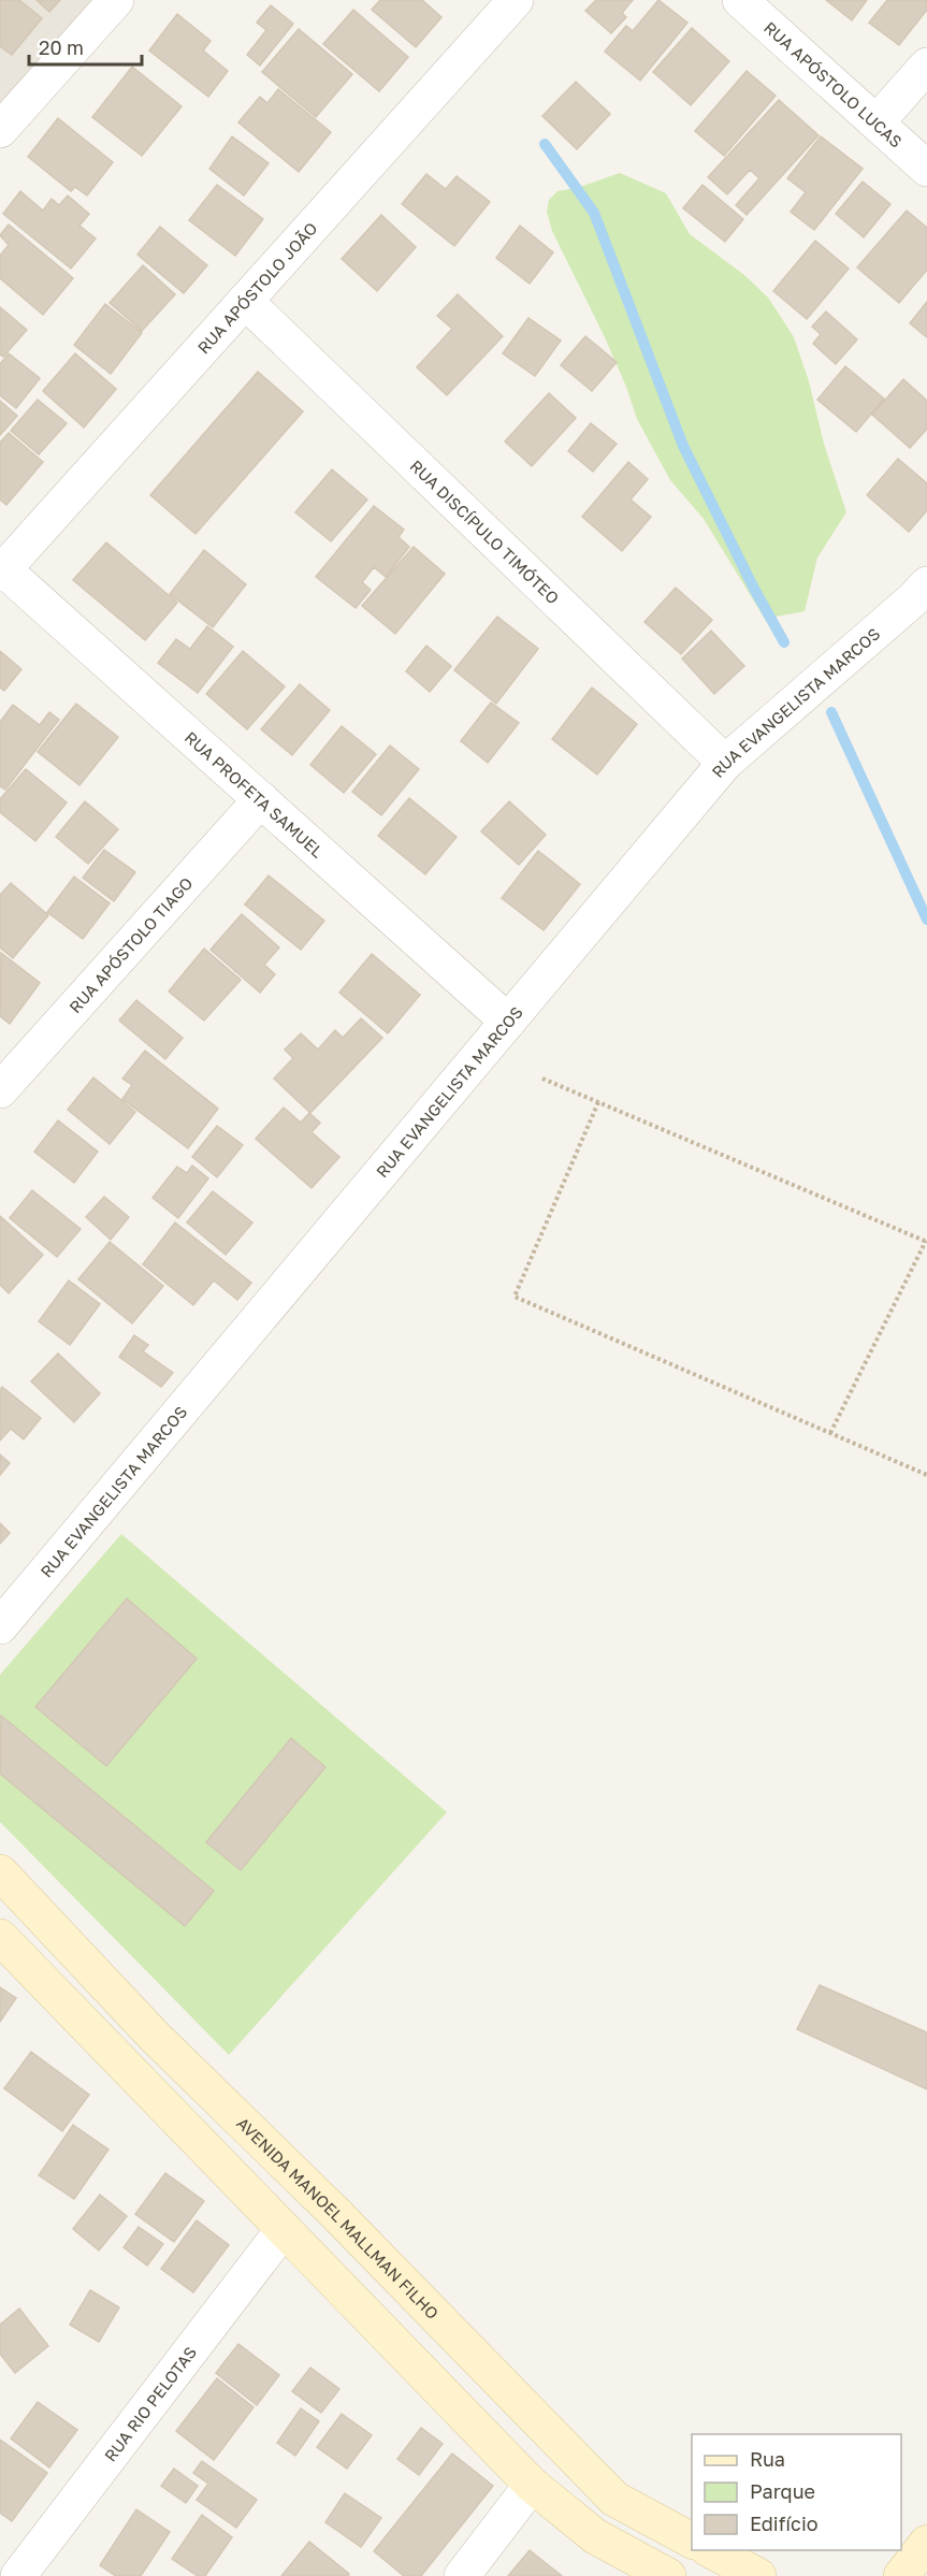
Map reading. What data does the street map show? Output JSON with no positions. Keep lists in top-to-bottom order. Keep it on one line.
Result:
{"streets":{"street":["RUA APÓSTOLO LUCAS","RUA APÓSTOLO JOÃO","RUA DISCÍPULO TIMÓTEO","RUA EVANGELISTA MARCOS","RUA PROFETA SAMUEL","RUA APÓSTOLO TIAGO","AVENIDA MANOEL MALLMAN FILHO","RUA RIO PELOTAS"]},"crossings":[["RUA APÓSTOLO JOÃO","RUA DISCÍPULO TIMÓTEO"],["RUA APÓSTOLO JOÃO","RUA PROFETA SAMUEL"],["RUA DISCÍPULO TIMÓTEO","RUA EVANGELISTA MARCOS"],["RUA EVANGELISTA MARCOS","RUA PROFETA SAMUEL"],["RUA PROFETA SAMUEL","RUA APÓSTOLO TIAGO"]],"legend":["Rua","Parque","Edifício"],"scale_bar":"20 m"}
